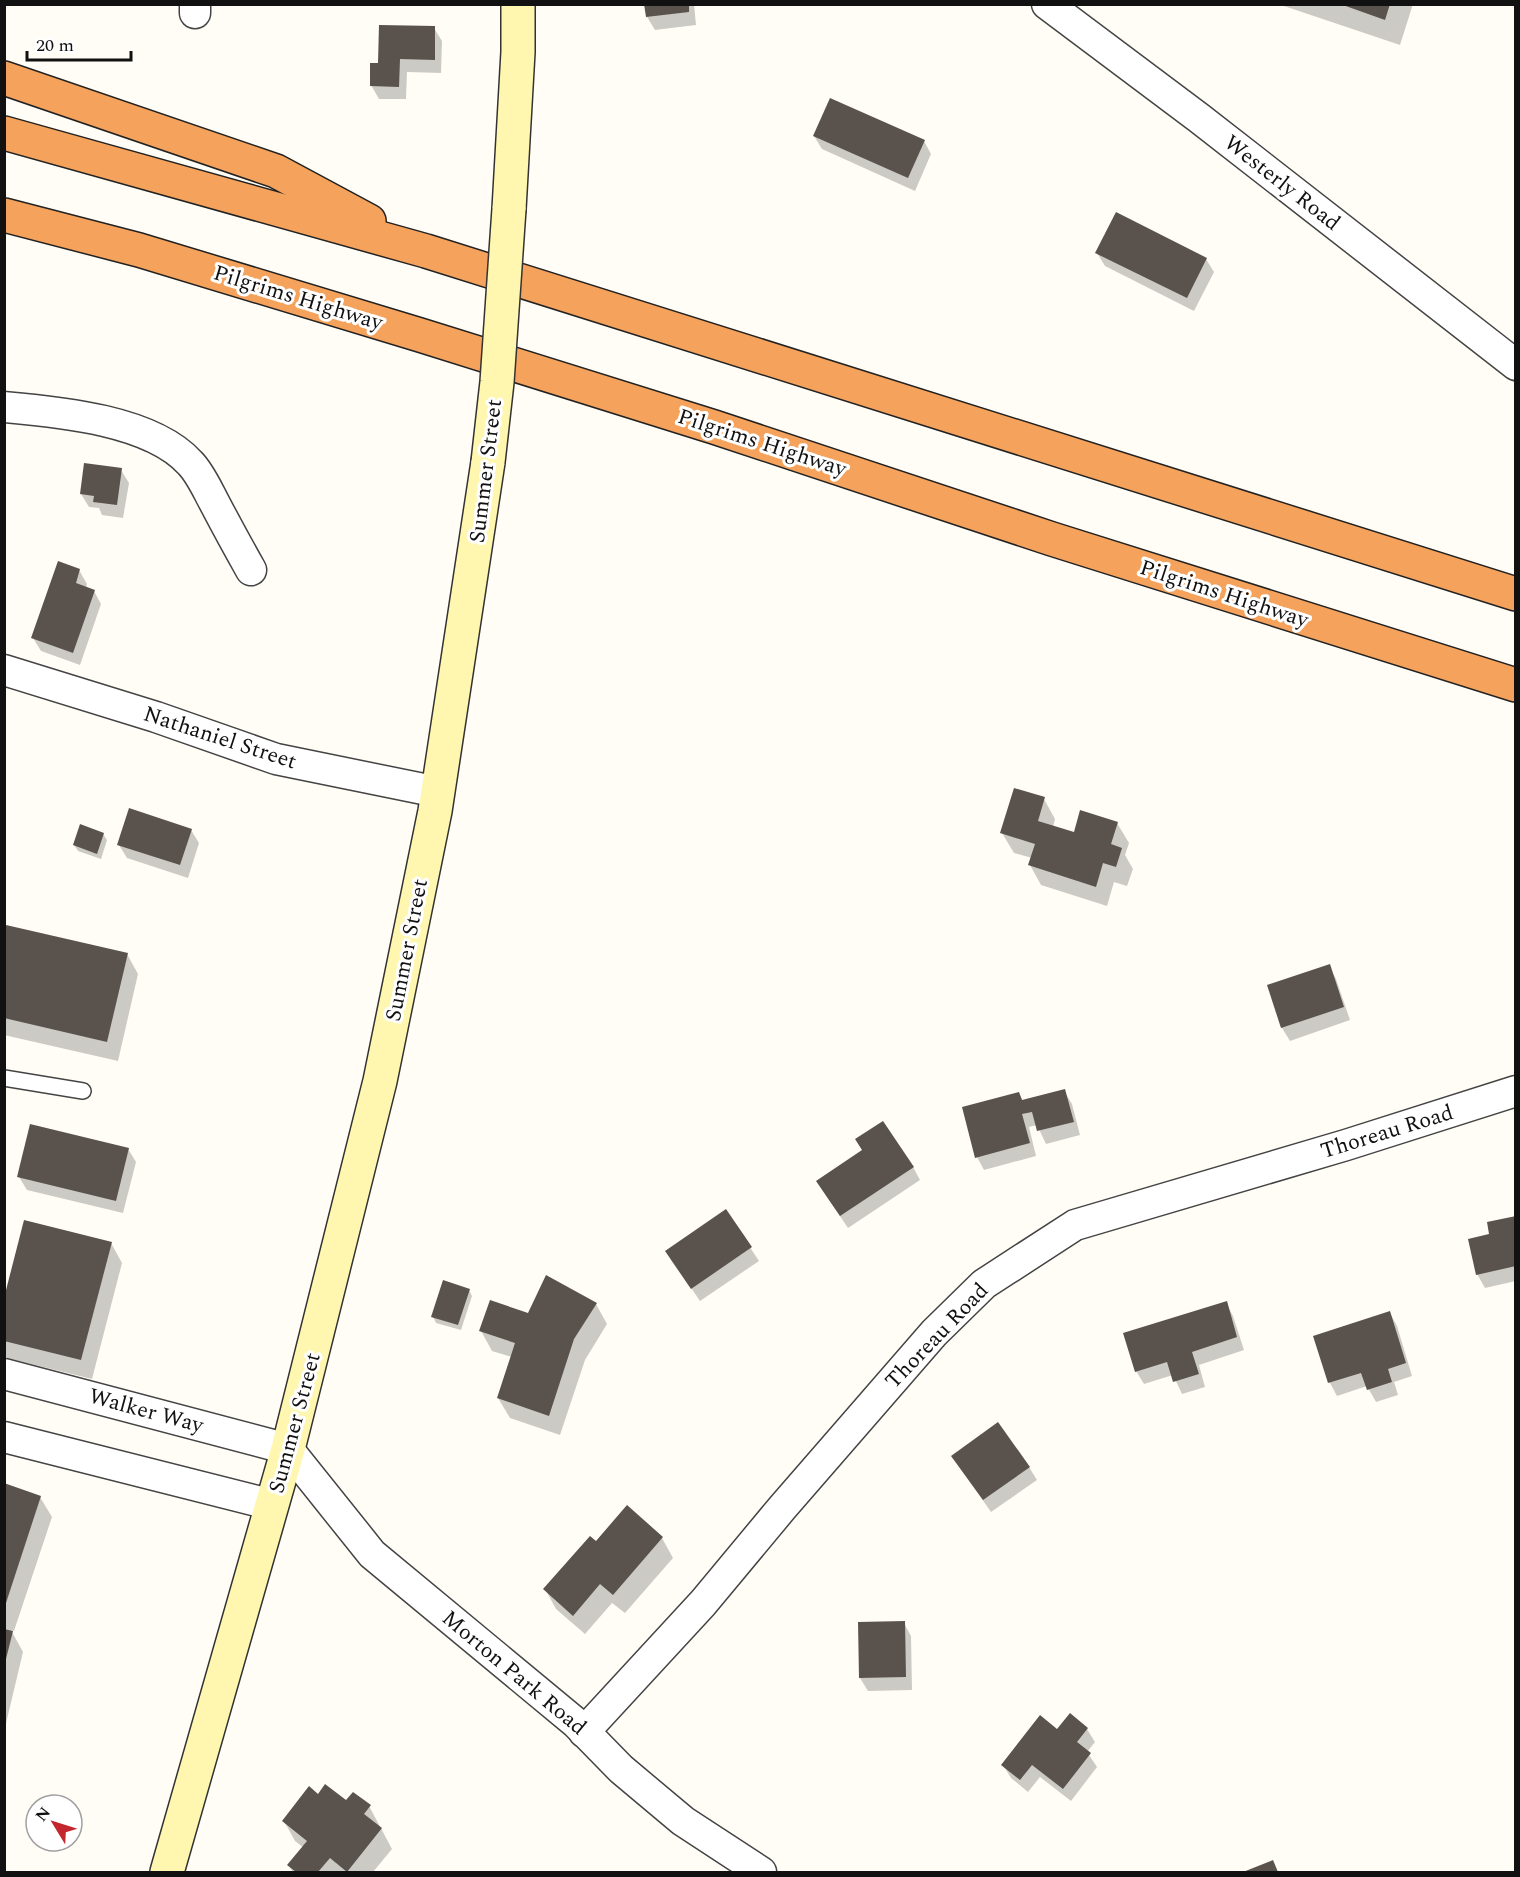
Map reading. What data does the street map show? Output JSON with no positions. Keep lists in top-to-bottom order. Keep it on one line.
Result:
{"streets":{"highway":["Pilgrims Highway"],"main road":["Summer Street"],"street":["Westerly Road","Nathaniel Street","Thoreau Road","Walker Way","Morton Park Road"]},"crossings":[["Summer Street","Nathaniel Street"],["Summer Street","Walker Way"],["Summer Street","Morton Park Road"],["Thoreau Road","Morton Park Road"],["Walker Way","Morton Park Road"]],"scale_bar":"20 m","north":"top left"}
